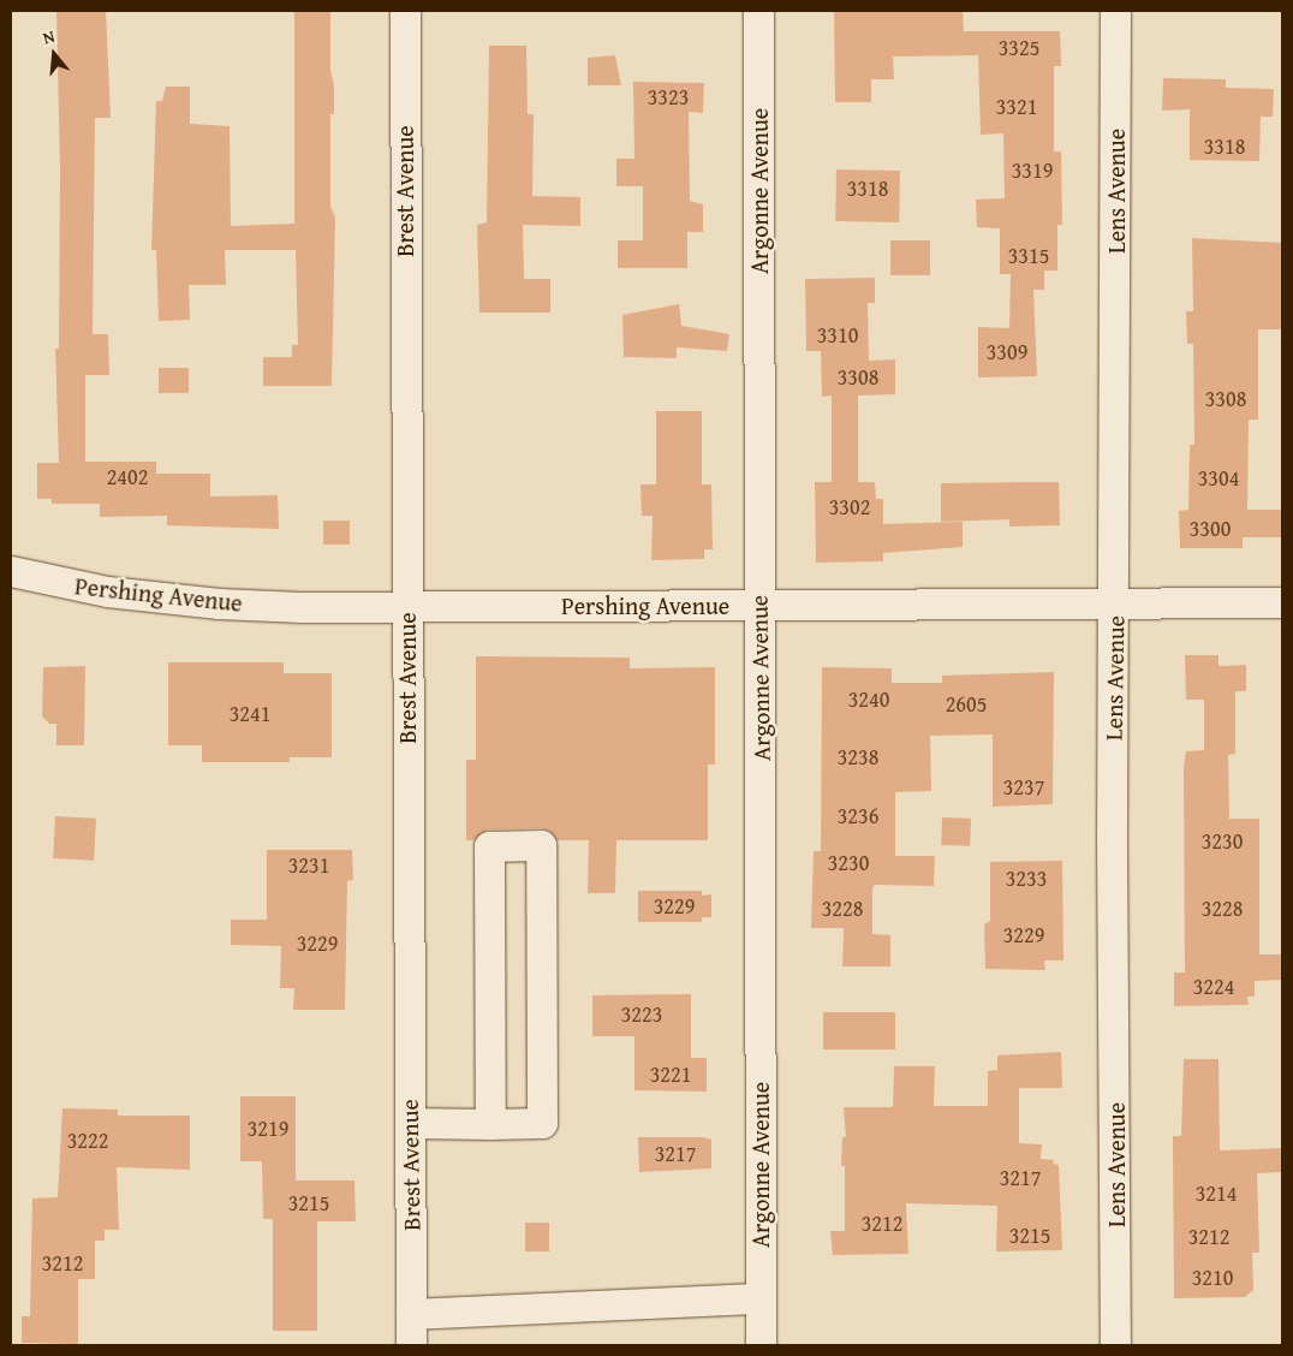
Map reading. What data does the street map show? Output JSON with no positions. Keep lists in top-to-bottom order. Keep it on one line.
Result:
{"streets":{"street":["Brest Avenue","Argonne Avenue","Lens Avenue","Pershing Avenue"]},"crossings":[["Brest Avenue","Pershing Avenue"],["Argonne Avenue","Pershing Avenue"],["Lens Avenue","Pershing Avenue"]],"house_numbers":["3325","3323","3321","3318","3319","3318","3315","3310","3309","3308","3308","2402","3304","3302","3300","3240","2605","3241","3238","3237","3236","3230","3230","3231","3233","3229","3228","3228","3229","3229","3224","3223","3221","3219","3222","3217","3217","3214","3215","3212","3215","3212","3212","3210"],"north":"top"}
